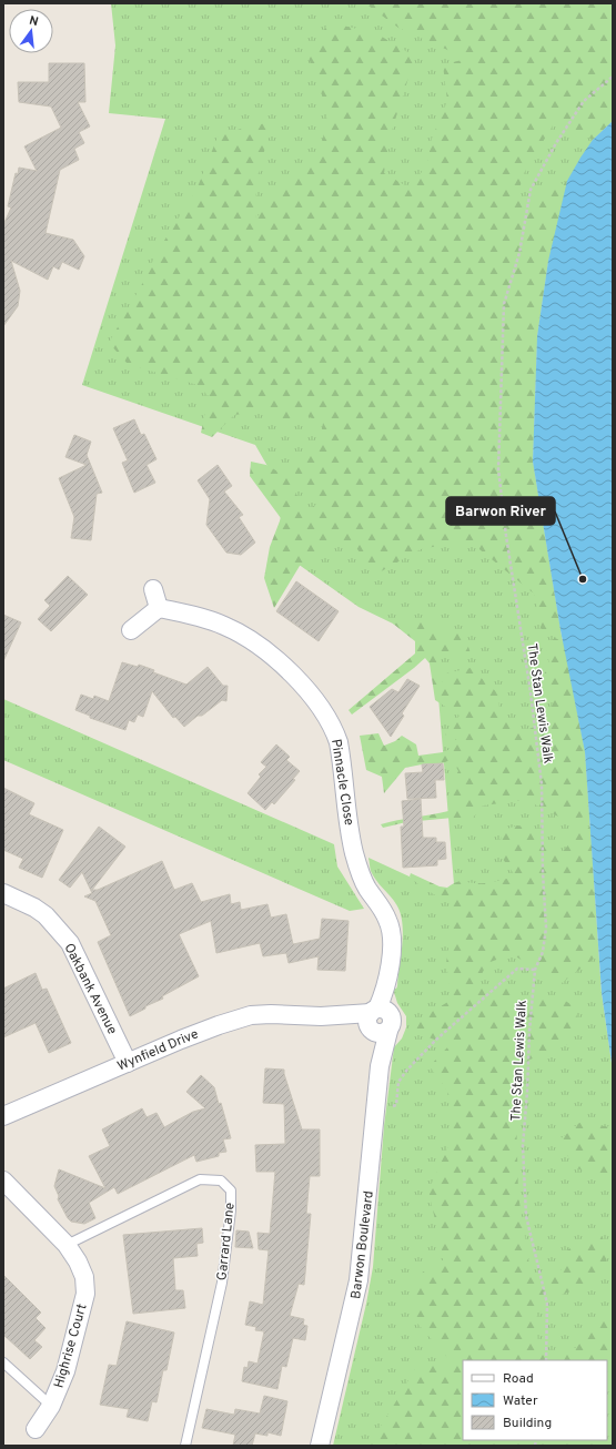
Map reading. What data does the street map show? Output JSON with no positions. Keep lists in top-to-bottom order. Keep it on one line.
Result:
{"streets":{"street":["Pinnacle Close","Oakbank Avenue","Wynfield Drive","Barwon Boulevard","Highrise Court"],"lane":["Garrard Lane"],"path":["The Stan Lewis Walk"]},"crossings":[["Pinnacle Close","Wynfield Drive"],["Pinnacle Close","Barwon Boulevard"],["Oakbank Avenue","Wynfield Drive"],["Wynfield Drive","Barwon Boulevard"],["Garrard Lane","Highrise Court"]],"places":["Barwon River"],"legend":["Road","Water","Building"],"north":"top"}
